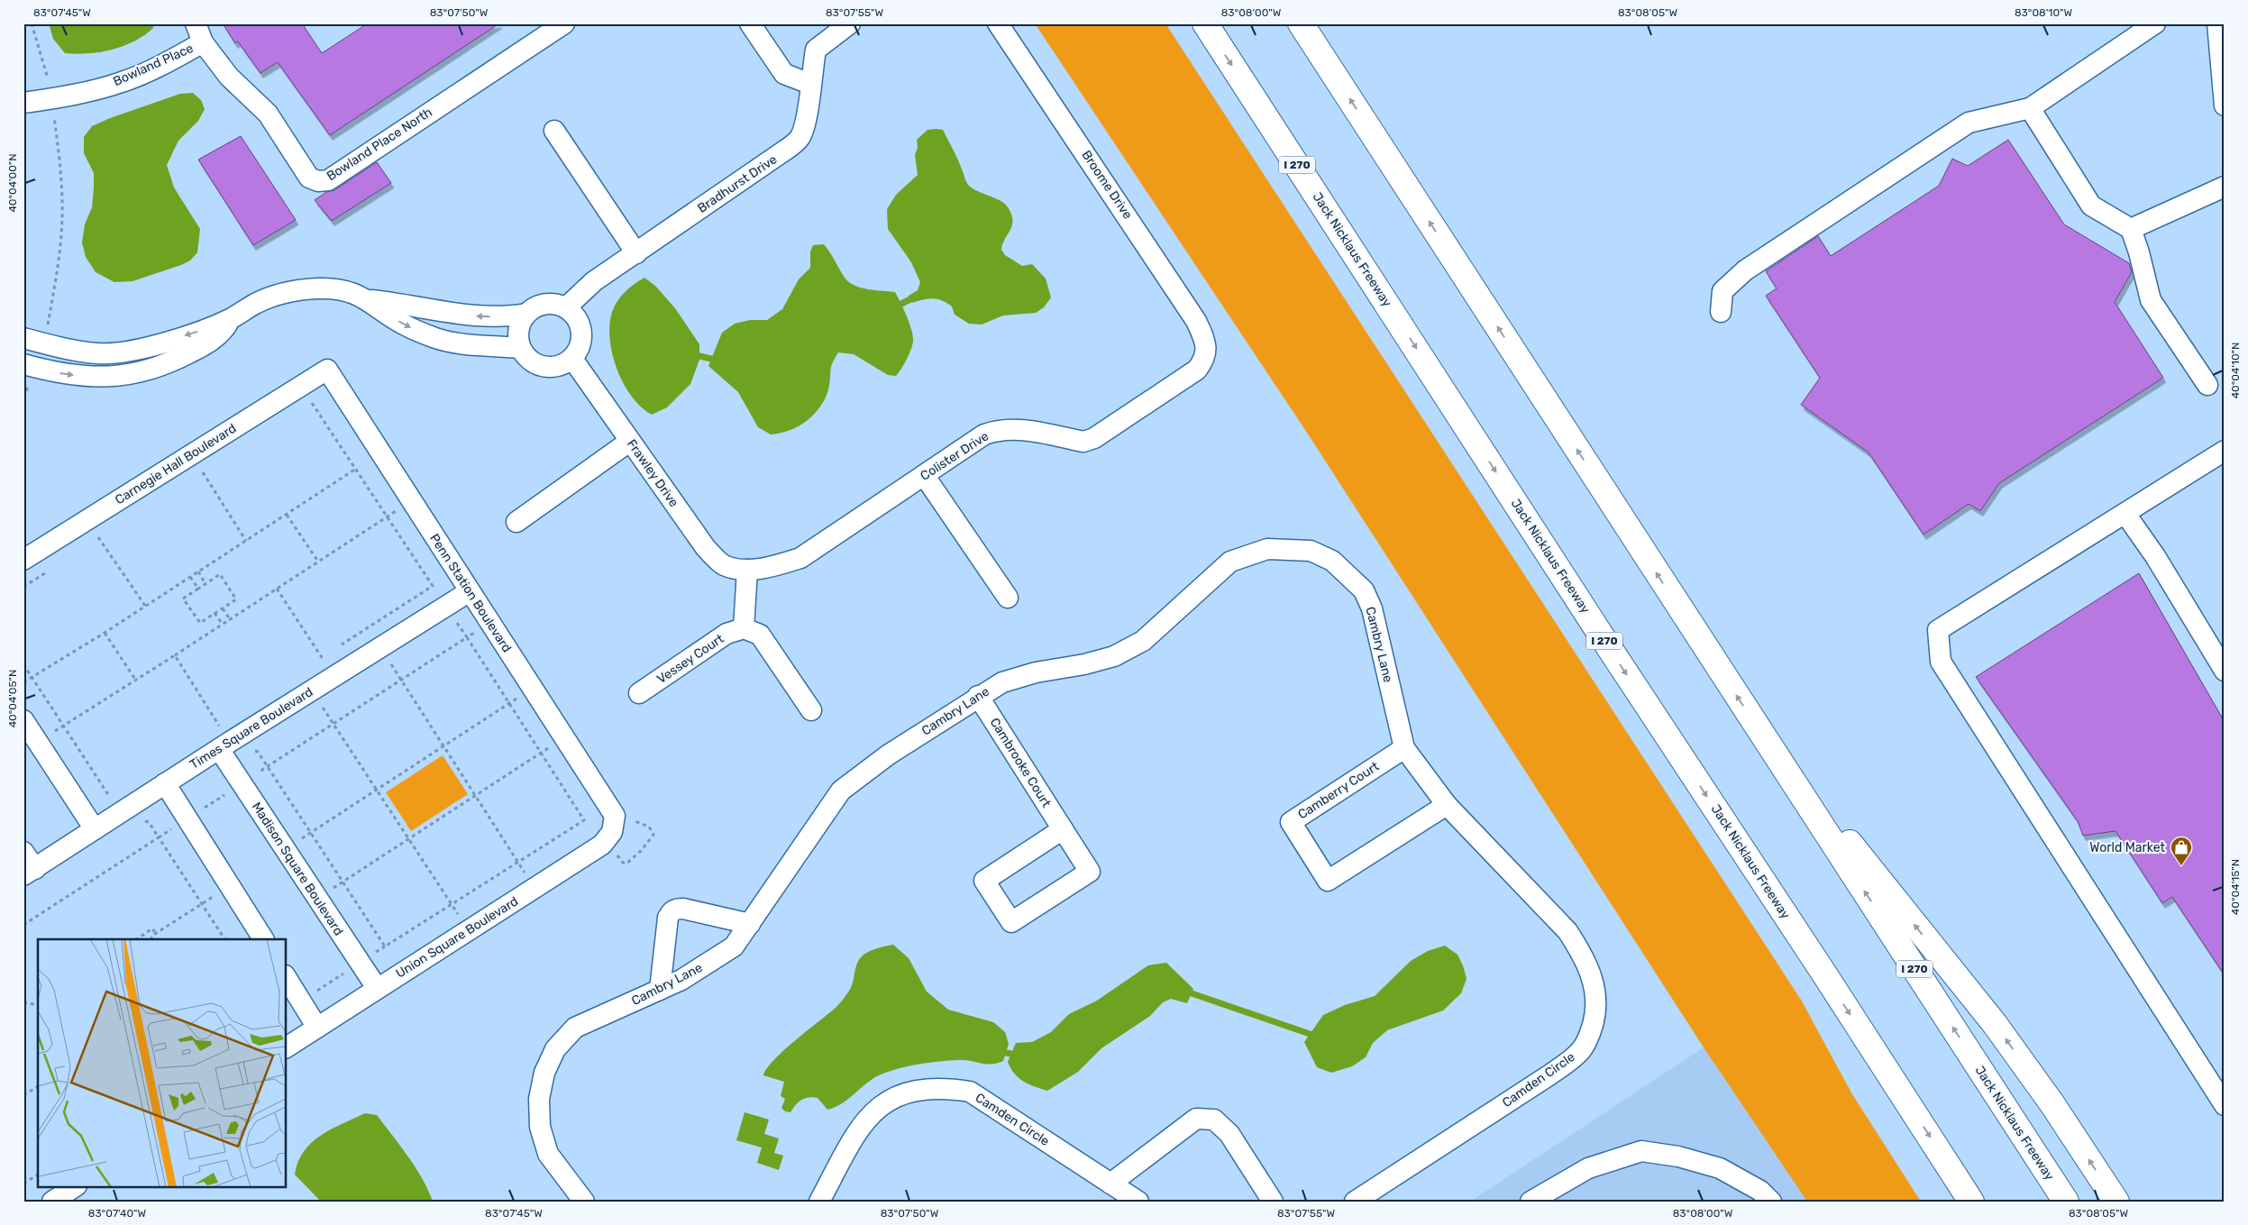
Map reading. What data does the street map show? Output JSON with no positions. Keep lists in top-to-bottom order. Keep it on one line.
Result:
{"streets":{"highway":["I 270","Jack Nicklaus Freeway"],"street":["Bowland Place","Bowland Place North","Bradhurst Drive","Broome Drive","Colister Drive","Carnegie Hall Boulevard","Frawley Drive","Penn Station Boulevard","Cambry Lane","Vessey Court","Times Square Boulevard","Cambrooke Court","Camberry Court","Madison Square Boulevard","Union Square Boulevard","Camden Circle"]},"crossings":[["Bowland Place","Bowland Place North"],["Bradhurst Drive","Frawley Drive"],["Broome Drive","Colister Drive"],["Colister Drive","Frawley Drive"],["Carnegie Hall Boulevard","Penn Station Boulevard"],["Penn Station Boulevard","Times Square Boulevard"],["Penn Station Boulevard","Union Square Boulevard"],["Cambry Lane","Cambrooke Court"],["Cambry Lane","Camberry Court"],["Cambry Lane","Camden Circle"],["Times Square Boulevard","Madison Square Boulevard"],["Camberry Court","Camden Circle"],["Madison Square Boulevard","Union Square Boulevard"]],"places":{"shop":["World Market"]},"coordinates":["83°07'45\"W","83°07'50\"W","83°07'55\"W","83°08'00\"W","83°08'05\"W","83°08'10\"W","40°04'00\"N","40°04'10\"N","40°04'05\"N","40°04'15\"N","83°07'40\"W"]}
